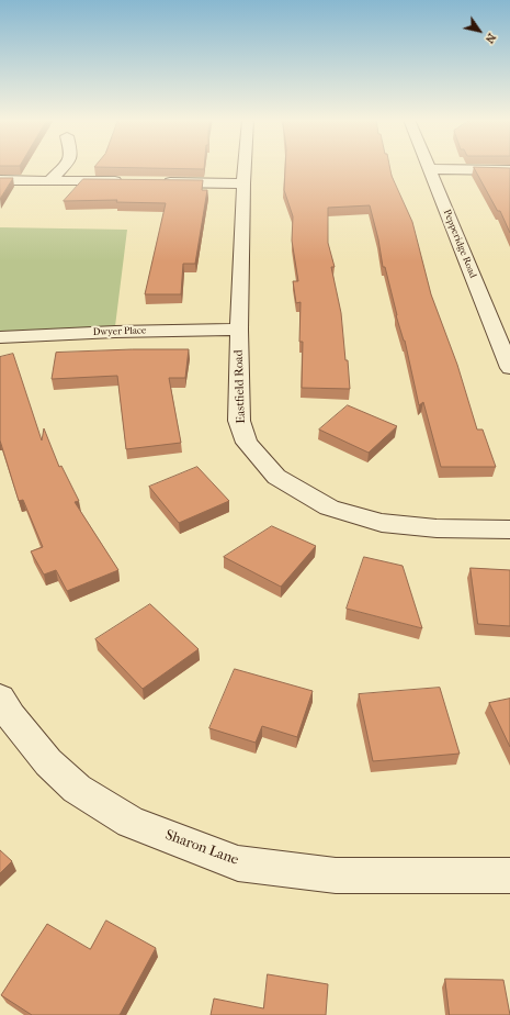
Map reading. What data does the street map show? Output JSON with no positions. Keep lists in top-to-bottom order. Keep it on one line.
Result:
{"streets":{"street":["Pepperidge Road","Dwyer Place","Eastfield Road","Sharon Lane"]},"crossings":[["Dwyer Place","Eastfield Road"]],"north":"bottom right"}
